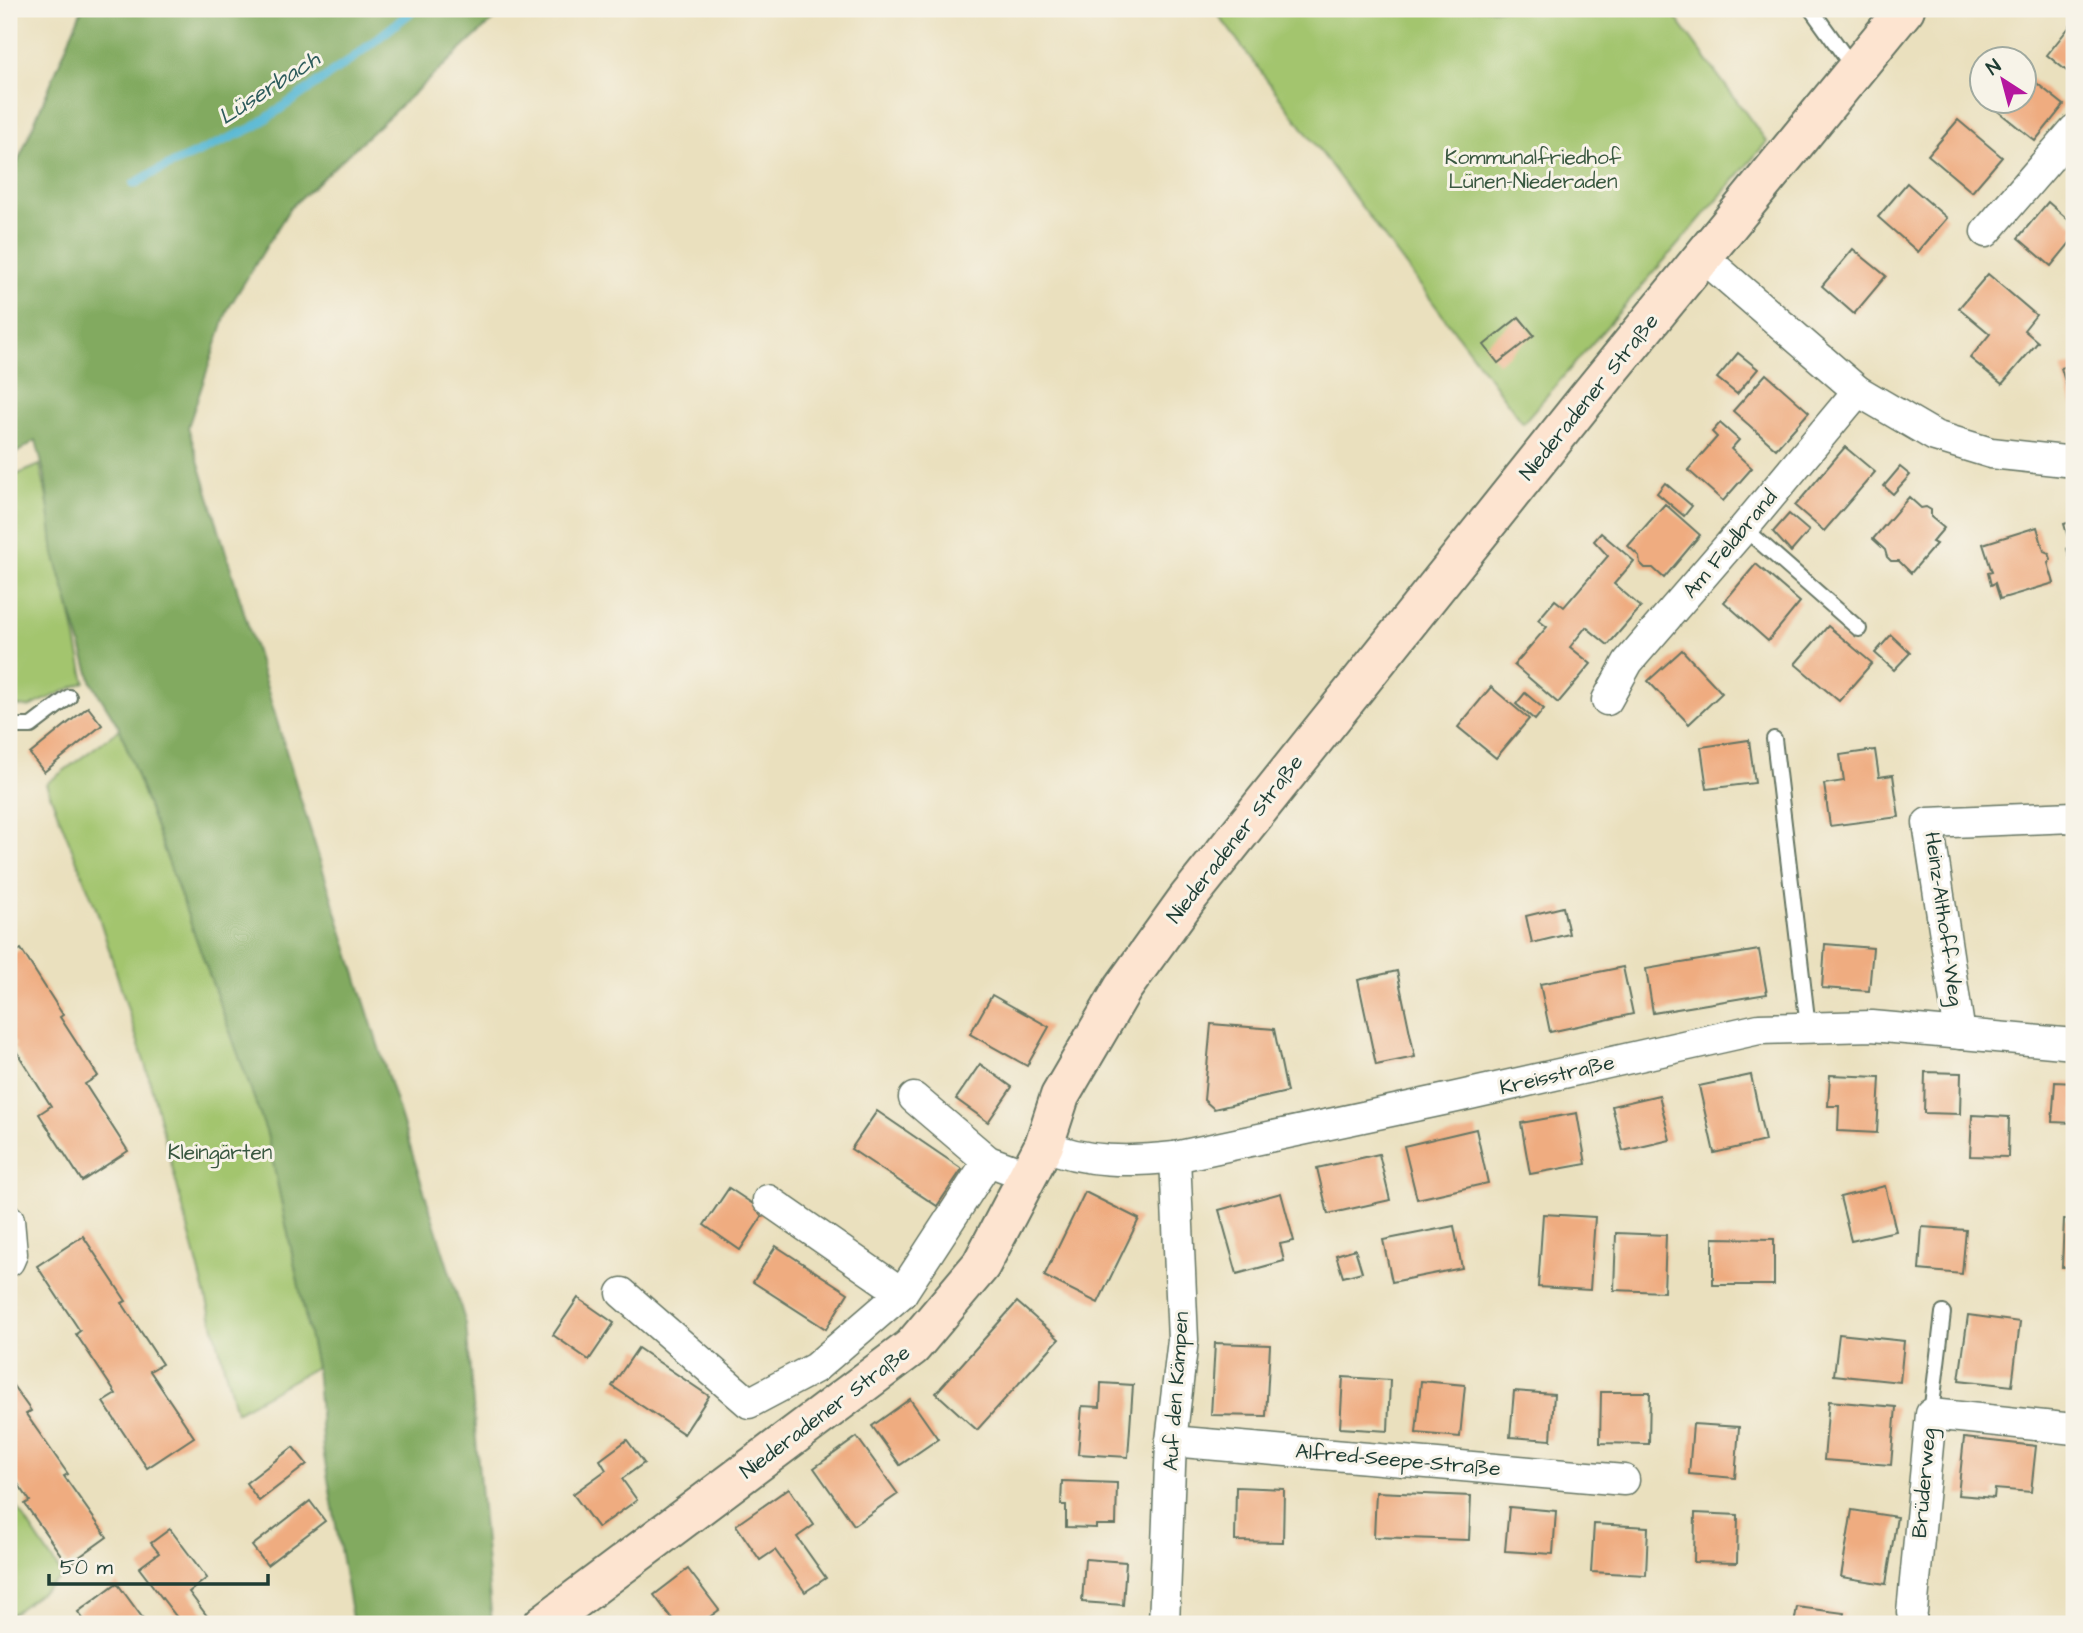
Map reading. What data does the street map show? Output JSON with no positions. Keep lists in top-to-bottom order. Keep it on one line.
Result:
{"streets":{"street":["Niederadener Straße","Am Feldbrand","Heinz-Althoff-Weg","Kreisstraße","Auf den Kämpen","Alfred-Seepe-Straße","Brüderweg"]},"crossings":[["Niederadener Straße","Kreisstraße"],["Heinz-Althoff-Weg","Kreisstraße"],["Kreisstraße","Auf den Kämpen"],["Auf den Kämpen","Alfred-Seepe-Straße"]],"water":["Lüserbach"],"parks":["Kommunalfriedhof Lünen-Niederaden","Kleingärten"],"scale_bar":"50 m","north":"top left"}
